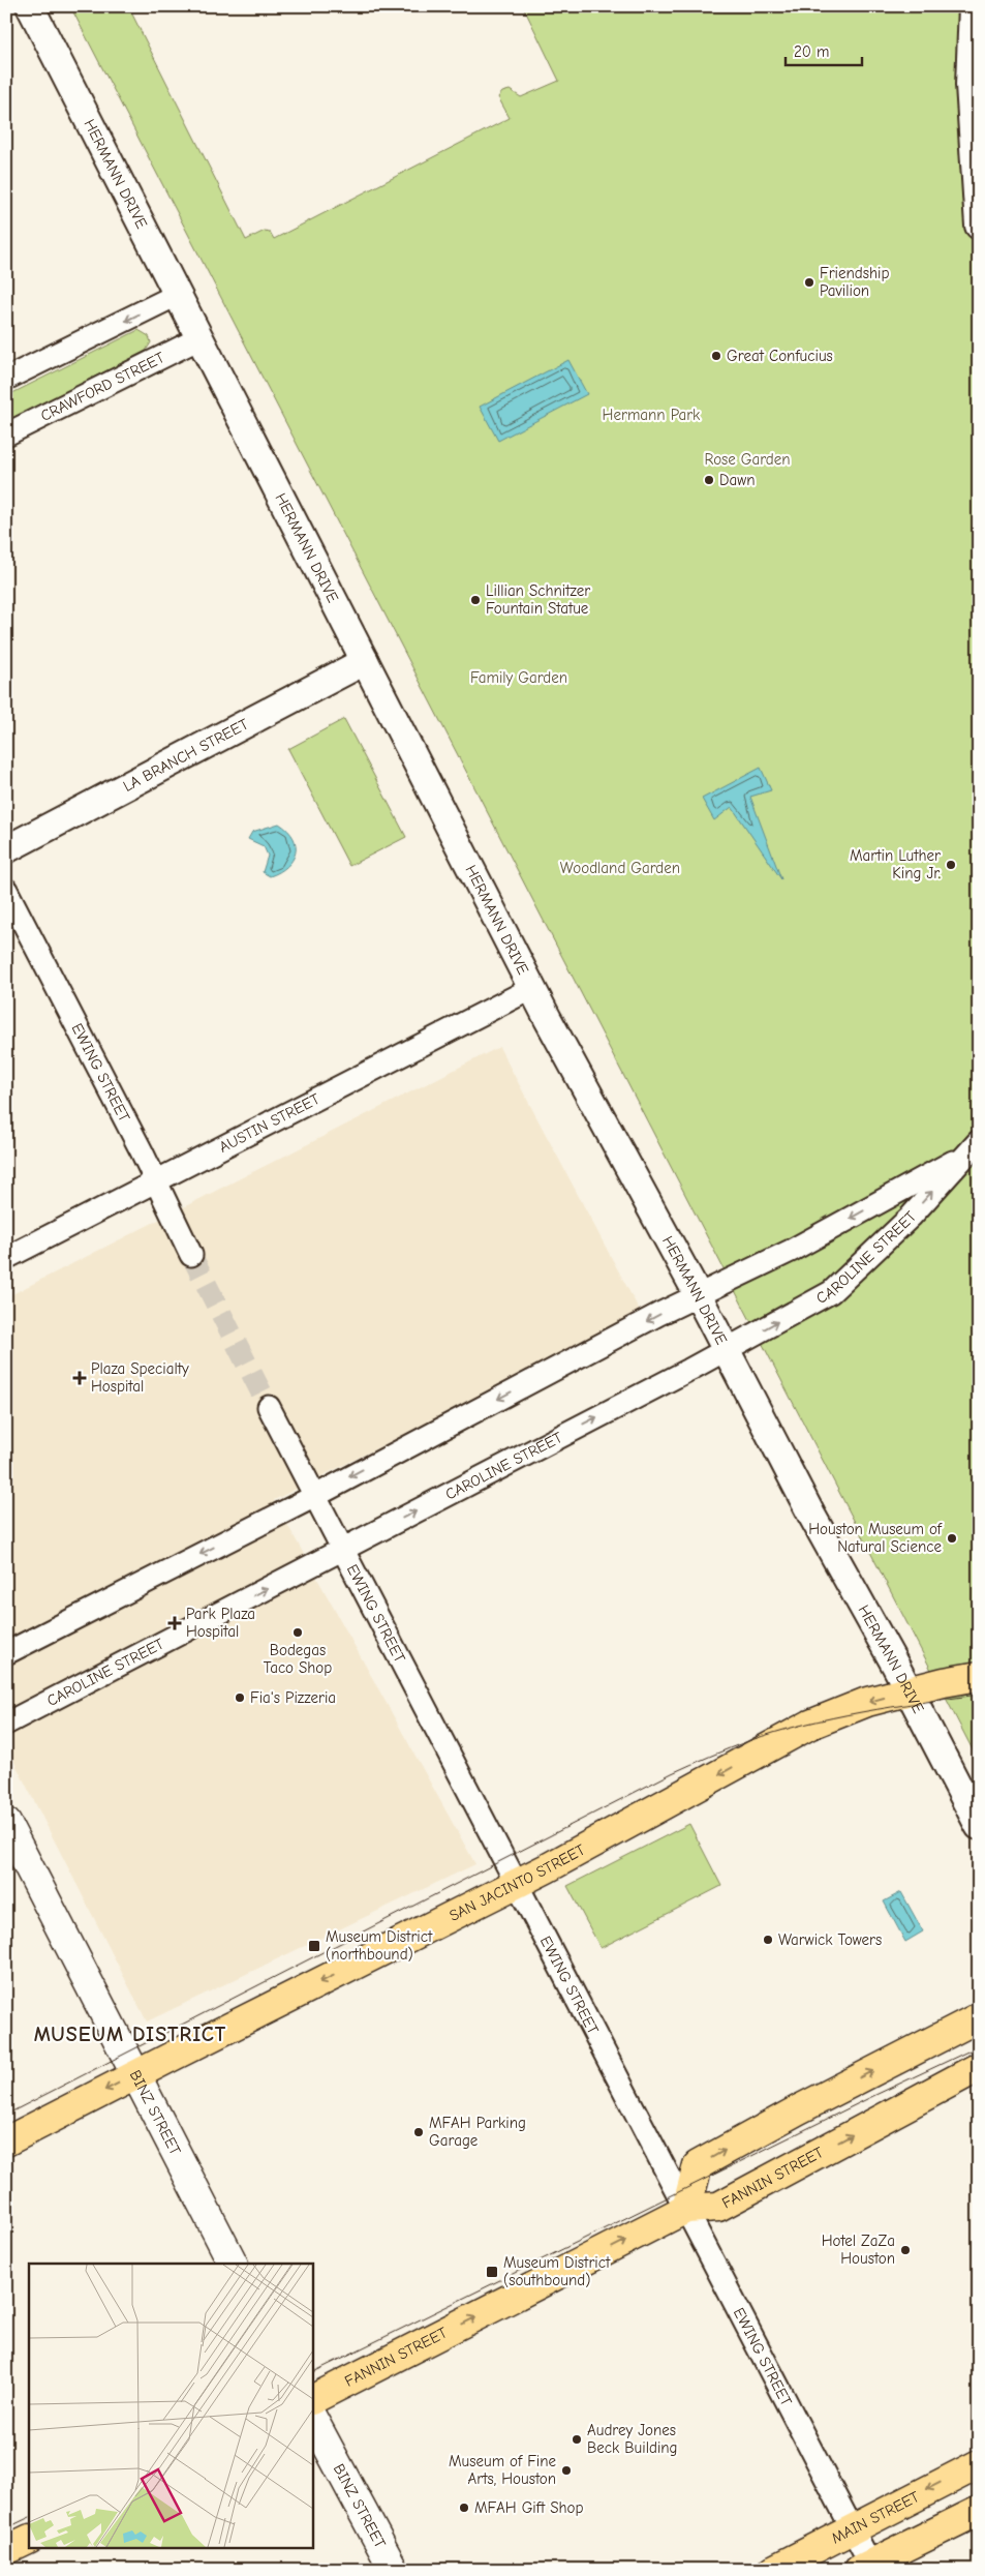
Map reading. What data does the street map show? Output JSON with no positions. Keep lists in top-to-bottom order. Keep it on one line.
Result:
{"streets":{"main road":["SAN JACINTO STREET","BINZ STREET","FANNIN STREET","MAIN STREET"],"street":["HERMANN DRIVE","CRAWFORD STREET","LA BRANCH STREET","EWING STREET","AUSTIN STREET","CAROLINE STREET"]},"crossings":[["HERMANN DRIVE","CRAWFORD STREET"],["HERMANN DRIVE","LA BRANCH STREET"],["HERMANN DRIVE","AUSTIN STREET"],["HERMANN DRIVE","CAROLINE STREET"],["HERMANN DRIVE","SAN JACINTO STREET"],["EWING STREET","AUSTIN STREET"],["EWING STREET","CAROLINE STREET"],["EWING STREET","SAN JACINTO STREET"],["EWING STREET","FANNIN STREET"],["EWING STREET","MAIN STREET"],["SAN JACINTO STREET","BINZ STREET"]],"one_way":["SAN JACINTO STREET"],"districts":["MUSEUM DISTRICT"],"parks":["Hermann Park","Rose Garden","Family Garden","Woodland Garden"],"places":{"other":["Friendship Pavilion","Great Confucius","Dawn","Lillian Schnitzer Fountain Statue","Martin Luther King Jr.","Houston Museum of Natural Science","Bodegas Taco Shop","Fia's Pizzeria","Warwick Towers","MFAH Parking Garage","Hotel ZaZa Houston","Audrey Jones Beck Building","Museum of Fine Arts, Houston","MFAH Gift Shop"],"health":["Plaza Specialty Hospital","Park Plaza Hospital"],"transit":["Museum District (northbound)","Museum District (southbound)"]},"scale_bar":"20 m"}
